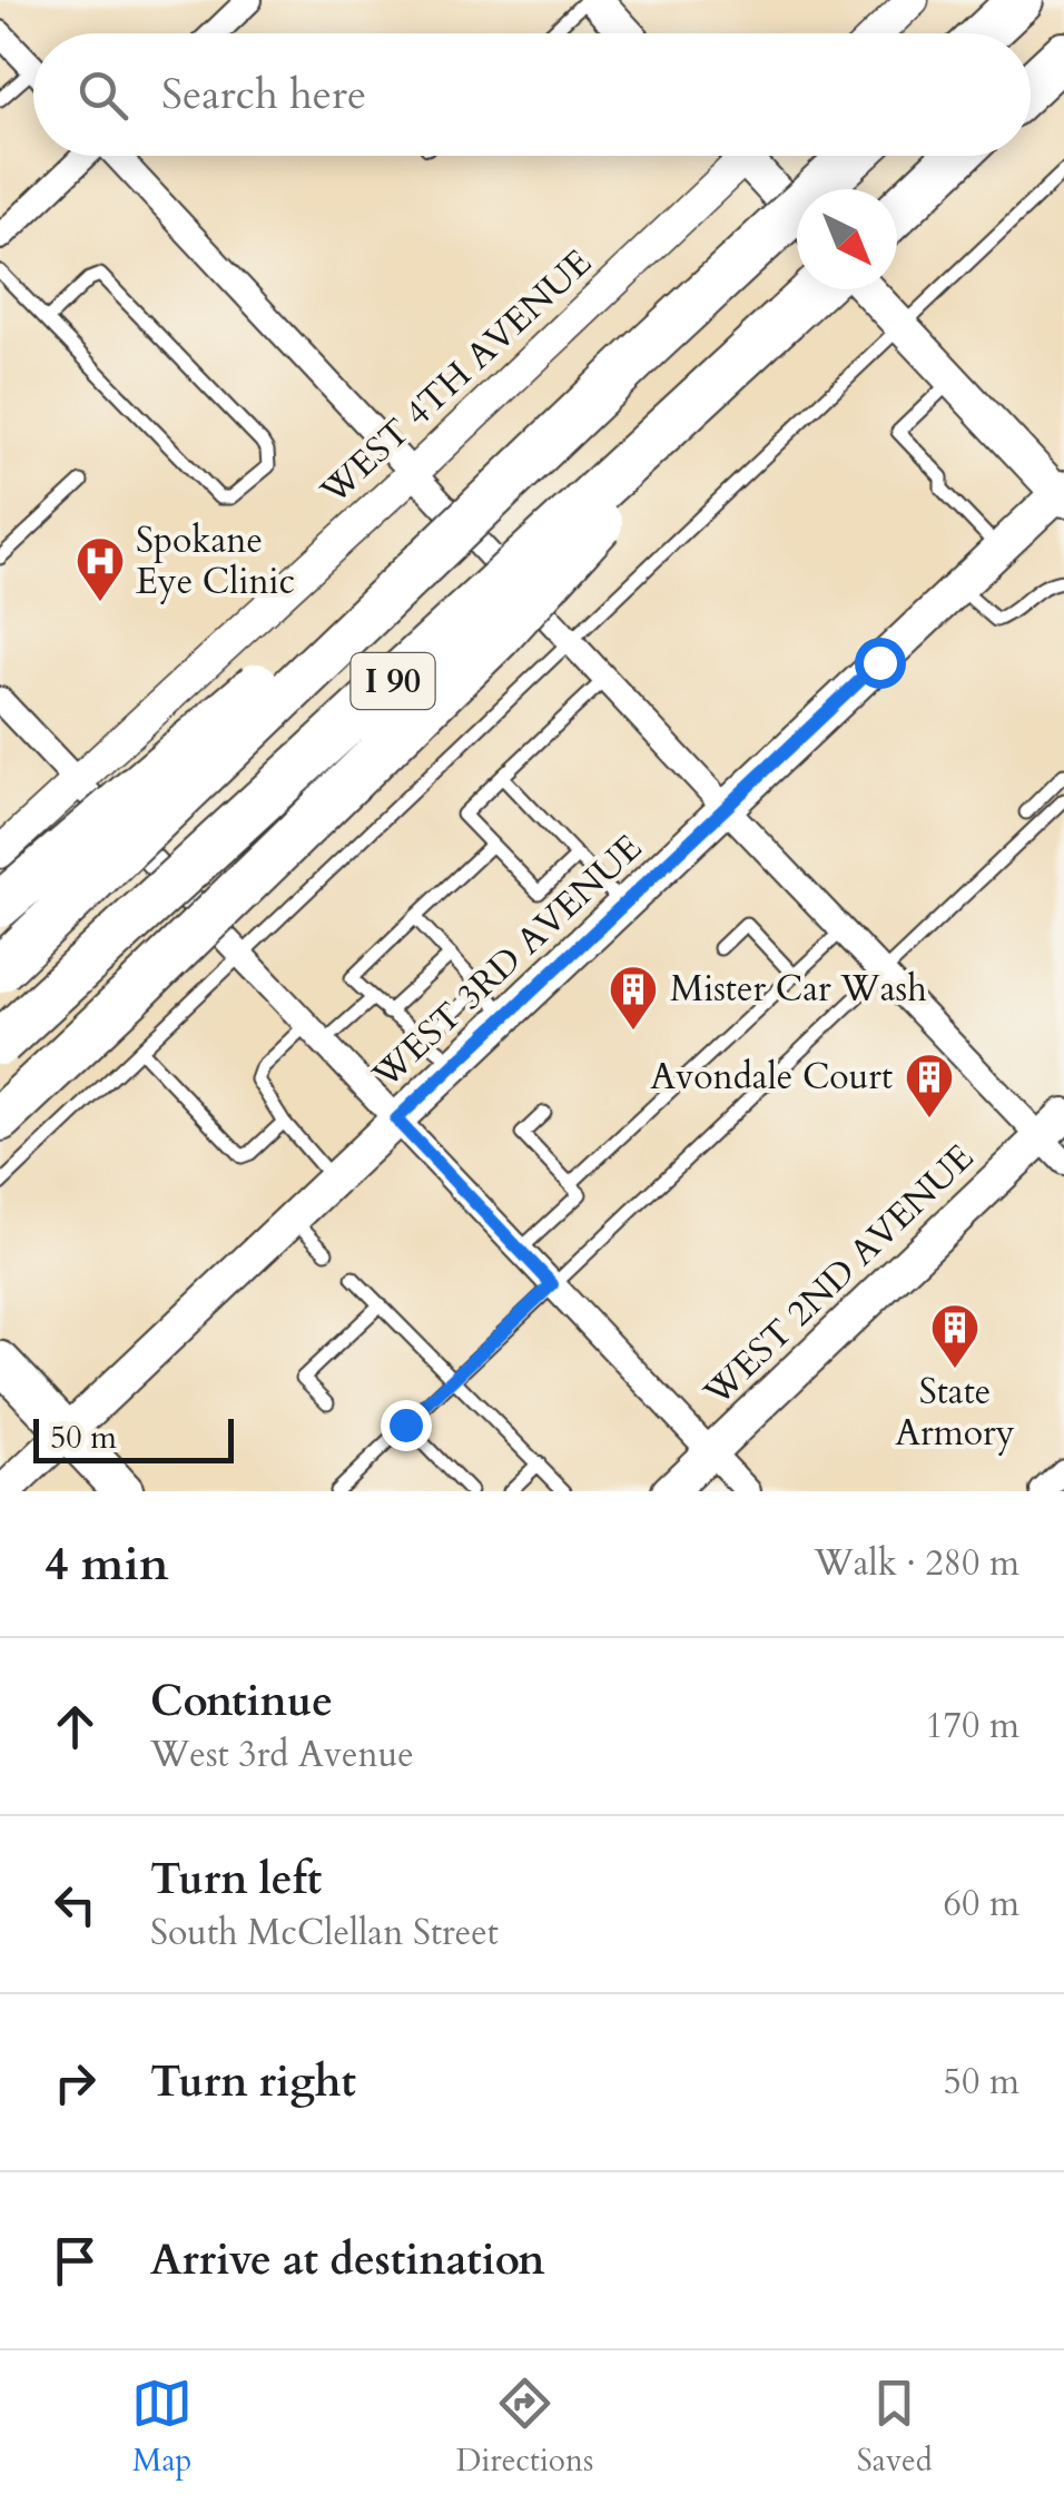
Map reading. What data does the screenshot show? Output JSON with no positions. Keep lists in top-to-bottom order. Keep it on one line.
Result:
{"streets":{"highway":["I 90"],"main road":["WEST 3RD AVENUE","WEST 2ND AVENUE"],"street":["WEST 4TH AVENUE"]},"places":{"hospital":["Spokane Eye Clinic"],"building":["Mister Car Wash","Avondale Court","State Armory"]},"scale_bar":"50 m","north":"bottom right","page":{"search":"Search here","scale":"50 m","heading":["4 min","Walk · 280 m"],"list":[["Continue","West 3rd Avenue","170 m"],["Turn left","South McClellan Street","60 m"],["Turn right","50 m"],"Arrive at destination"],"nav":["Map","Directions","Saved"]}}
